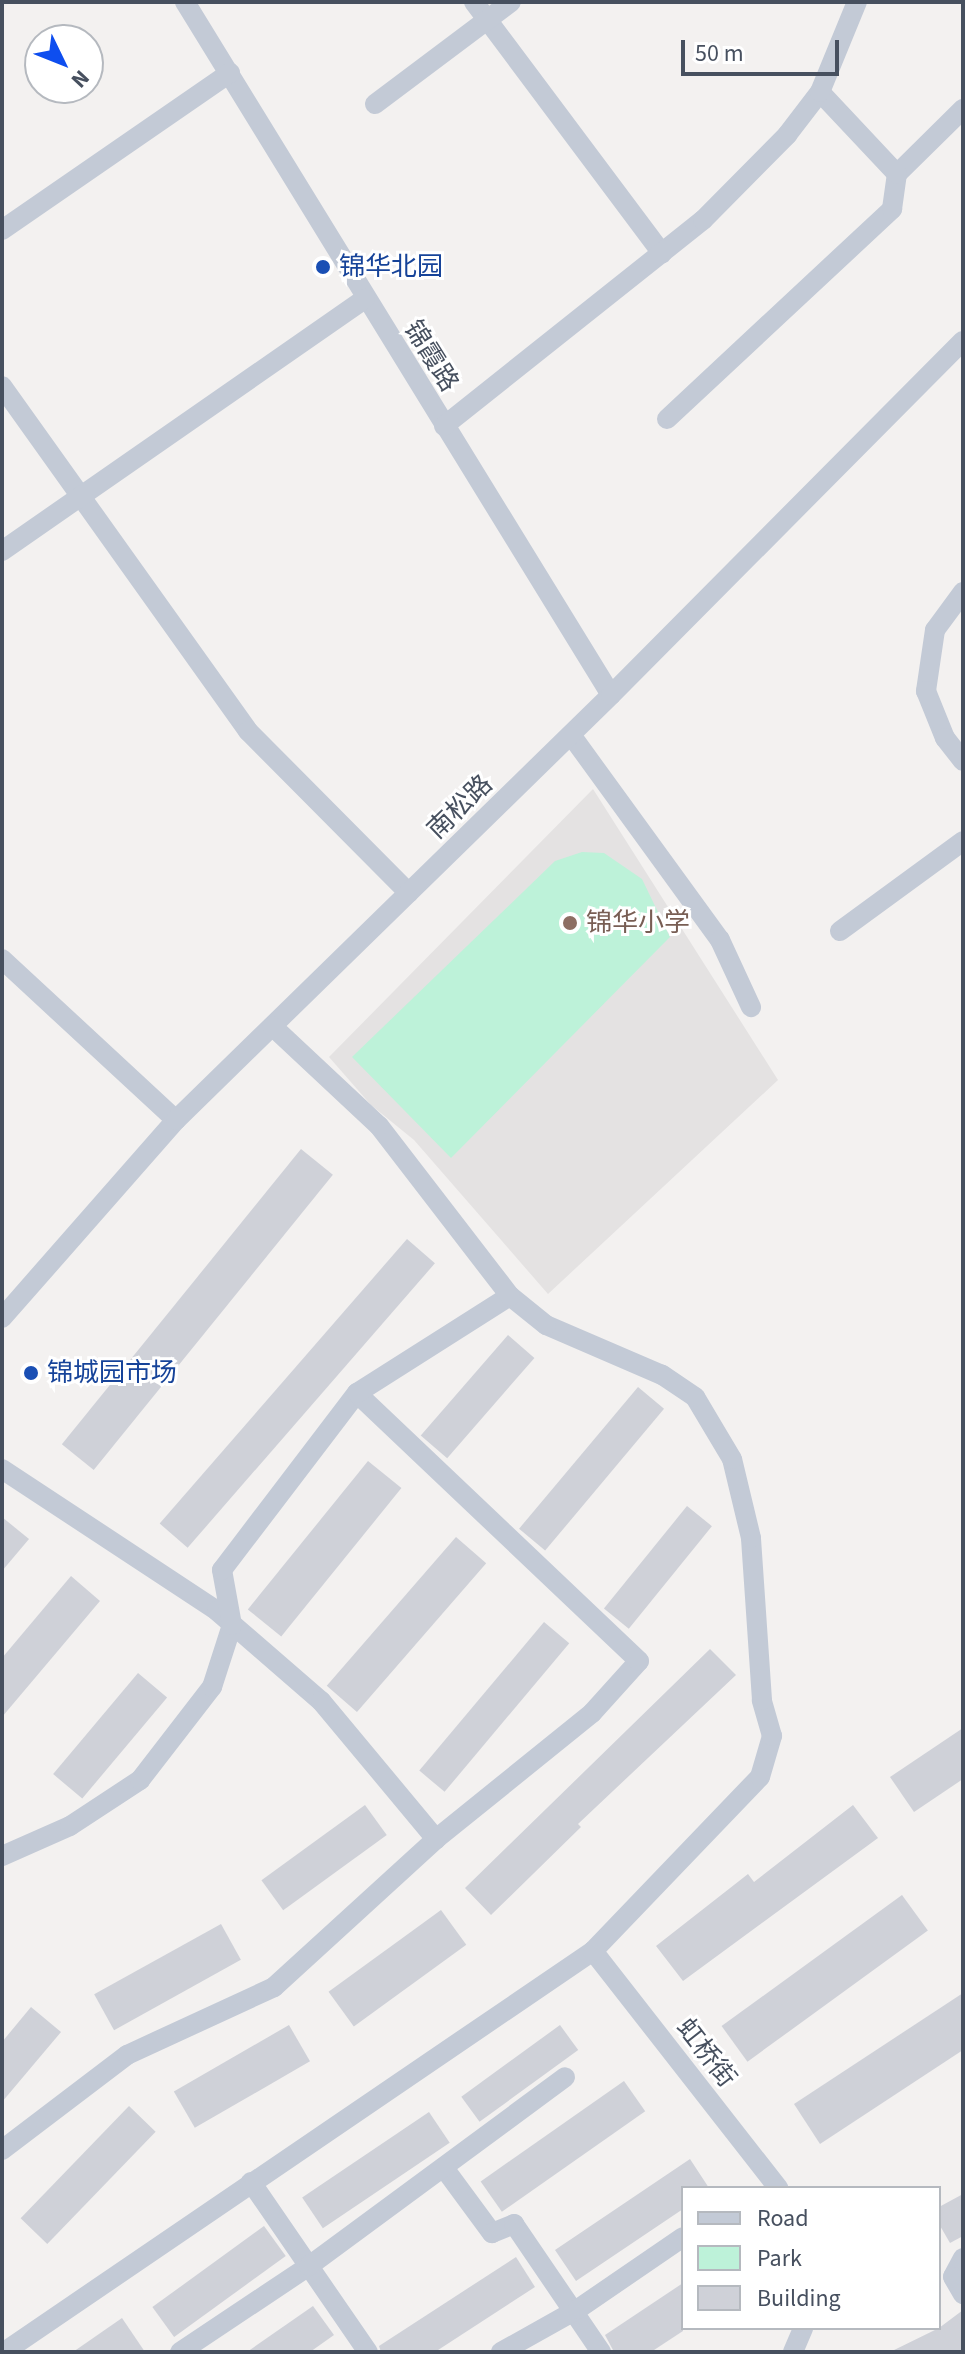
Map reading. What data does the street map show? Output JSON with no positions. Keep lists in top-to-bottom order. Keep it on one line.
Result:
{"streets":{"street":["锦霞路","南松路","虹桥街"]},"crossings":[["锦霞路","南松路"]],"places":["锦华北园","锦华小学","锦城园市场"],"legend":["Road","Park","Building"],"scale_bar":"50 m","north":"bottom right"}
